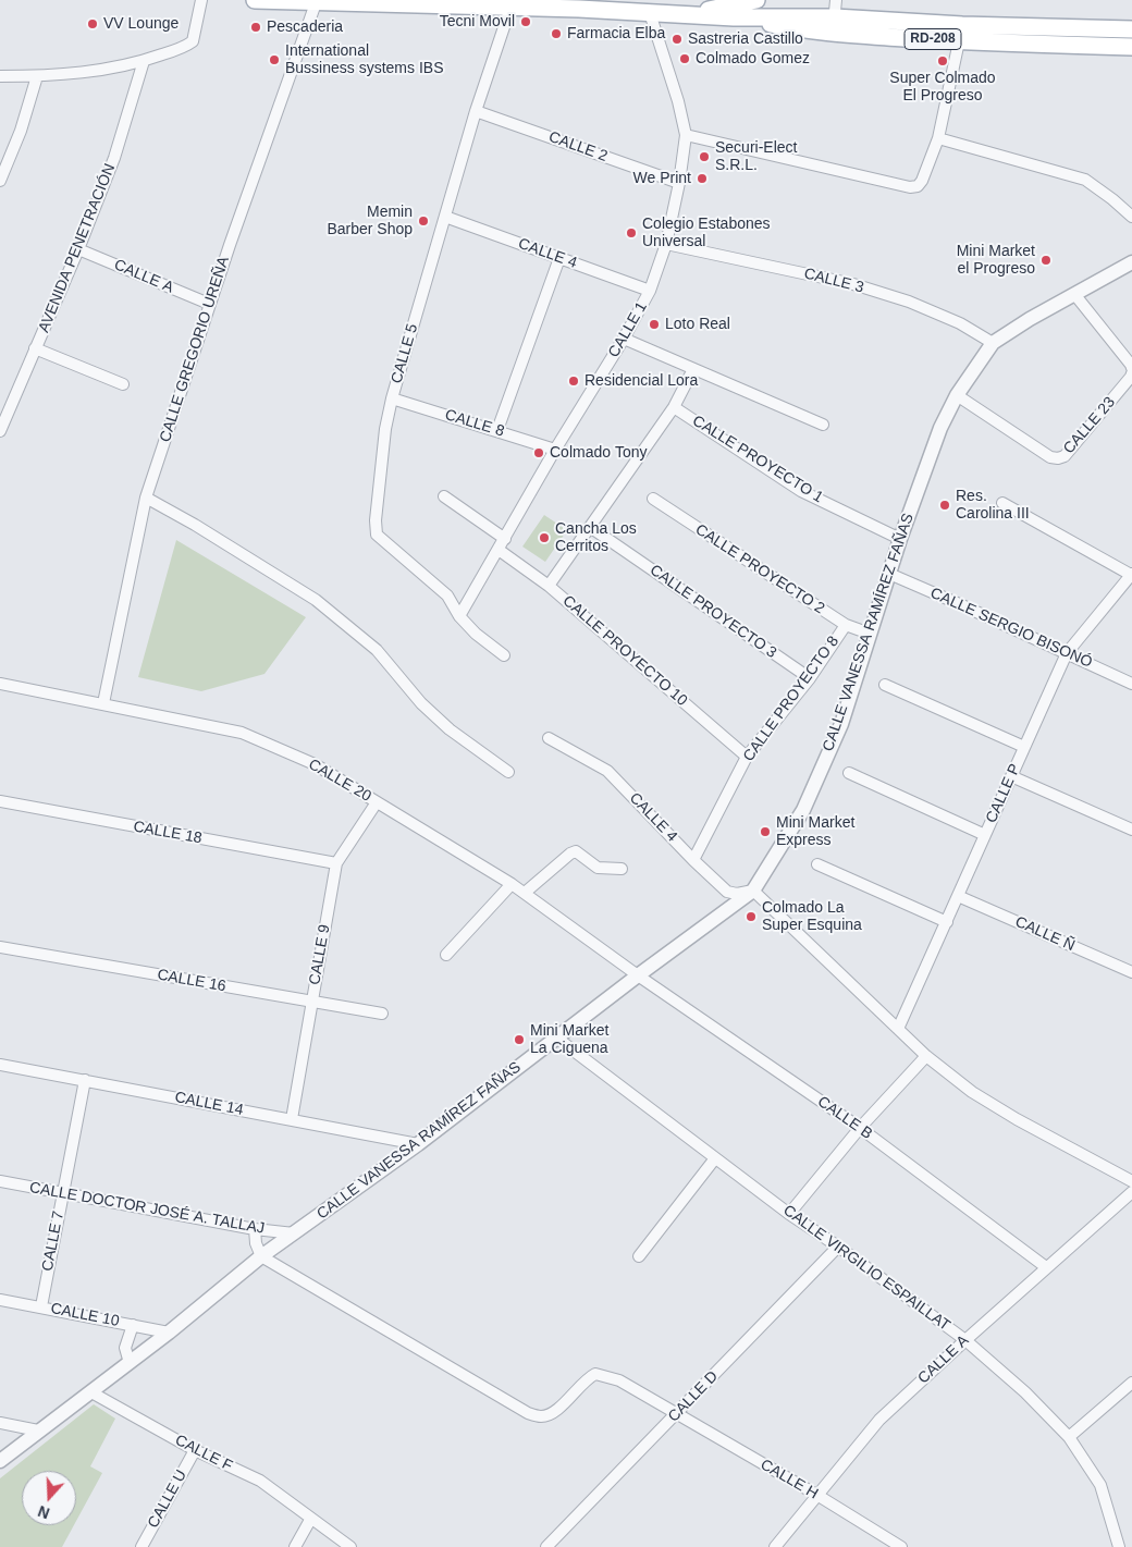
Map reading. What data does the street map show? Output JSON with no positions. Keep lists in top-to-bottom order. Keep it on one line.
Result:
{"streets":{"main road":["RD-208"],"street":["CALLE 2","AVENIDA PENETRACIÓN","CALLE 4","CALLE A","CALLE 3","CALLE 1","CALLE GREGORIO UREÑA","CALLE 5","CALLE 8","CALLE 23","CALLE PROYECTO 1","CALLE PROYECTO 2","CALLE PROYECTO 3","CALLE SERGIO BISONÓ","CALLE VANESSA RAMÍREZ FAÑAS","CALLE PROYECTO 10","CALLE PROYECTO 8","CALLE 20","CALLE P","CALLE 18","CALLE Ñ","CALLE 9","CALLE 16","CALLE 14","CALLE B","CALLE DOCTOR JOSÉ A. TALLAJ","CALLE 7","CALLE VIRGILIO ESPAILLAT","CALLE 10","CALLE D","CALLE F","CALLE H","CALLE U"]},"crossings":[["RD-208","CALLE 1"],["RD-208","CALLE GREGORIO UREÑA"],["RD-208","CALLE 5"],["CALLE 2","CALLE 1"],["CALLE 2","CALLE 5"],["AVENIDA PENETRACIÓN","CALLE A"],["CALLE 4","CALLE 1"],["CALLE 4","CALLE 5"],["CALLE 4","CALLE VANESSA RAMÍREZ FAÑAS"],["CALLE 4","CALLE PROYECTO 8"],["CALLE A","CALLE GREGORIO UREÑA"],["CALLE A","CALLE B"],["CALLE A","CALLE VIRGILIO ESPAILLAT"],["CALLE A","CALLE H"],["CALLE 3","CALLE 1"],["CALLE 3","CALLE VANESSA RAMÍREZ FAÑAS"],["CALLE 1","CALLE 5"],["CALLE 1","CALLE 8"],["CALLE 1","CALLE PROYECTO 10"],["CALLE GREGORIO UREÑA","CALLE 20"],["CALLE 5","CALLE 8"],["CALLE 23","CALLE VANESSA RAMÍREZ FAÑAS"],["CALLE PROYECTO 1","CALLE VANESSA RAMÍREZ FAÑAS"],["CALLE PROYECTO 2","CALLE VANESSA RAMÍREZ FAÑAS"],["CALLE PROYECTO 2","CALLE PROYECTO 8"],["CALLE PROYECTO 3","CALLE PROYECTO 8"],["CALLE SERGIO BISONÓ","CALLE VANESSA RAMÍREZ FAÑAS"],["CALLE SERGIO BISONÓ","CALLE P"],["CALLE VANESSA RAMÍREZ FAÑAS","CALLE 20"],["CALLE VANESSA RAMÍREZ FAÑAS","CALLE 14"],["CALLE VANESSA RAMÍREZ FAÑAS","CALLE B"],["CALLE VANESSA RAMÍREZ FAÑAS","CALLE DOCTOR JOSÉ A. TALLAJ"],["CALLE VANESSA RAMÍREZ FAÑAS","CALLE VIRGILIO ESPAILLAT"],["CALLE VANESSA RAMÍREZ FAÑAS","CALLE 10"],["CALLE VANESSA RAMÍREZ FAÑAS","CALLE F"],["CALLE VANESSA RAMÍREZ FAÑAS","CALLE H"],["CALLE PROYECTO 10","CALLE PROYECTO 8"],["CALLE 20","CALLE 9"],["CALLE 20","CALLE B"],["CALLE P","CALLE Ñ"],["CALLE 18","CALLE 9"],["CALLE 9","CALLE 16"],["CALLE 9","CALLE 14"],["CALLE 14","CALLE 7"],["CALLE DOCTOR JOSÉ A. TALLAJ","CALLE 7"],["CALLE 7","CALLE 10"],["CALLE VIRGILIO ESPAILLAT","CALLE D"],["CALLE D","CALLE H"],["CALLE F","CALLE U"]],"places":["Tecni Movil","VV Lounge","Pescaderia","Farmacia Elba","Sastreria Castillo","Colmado Gomez","International Bussiness systems IBS","Super Colmado El Progreso","Securi-Elect S.R.L.","We Print","Memin Barber Shop","Colegio Estabones Universal","Mini Market el Progreso","Loto Real","Residencial Lora","Colmado Tony","Res. Carolina III","Cancha Los Cerritos","Mini Market Express","Colmado La Super Esquina","Mini Market La Ciguena"],"north":"bottom"}
